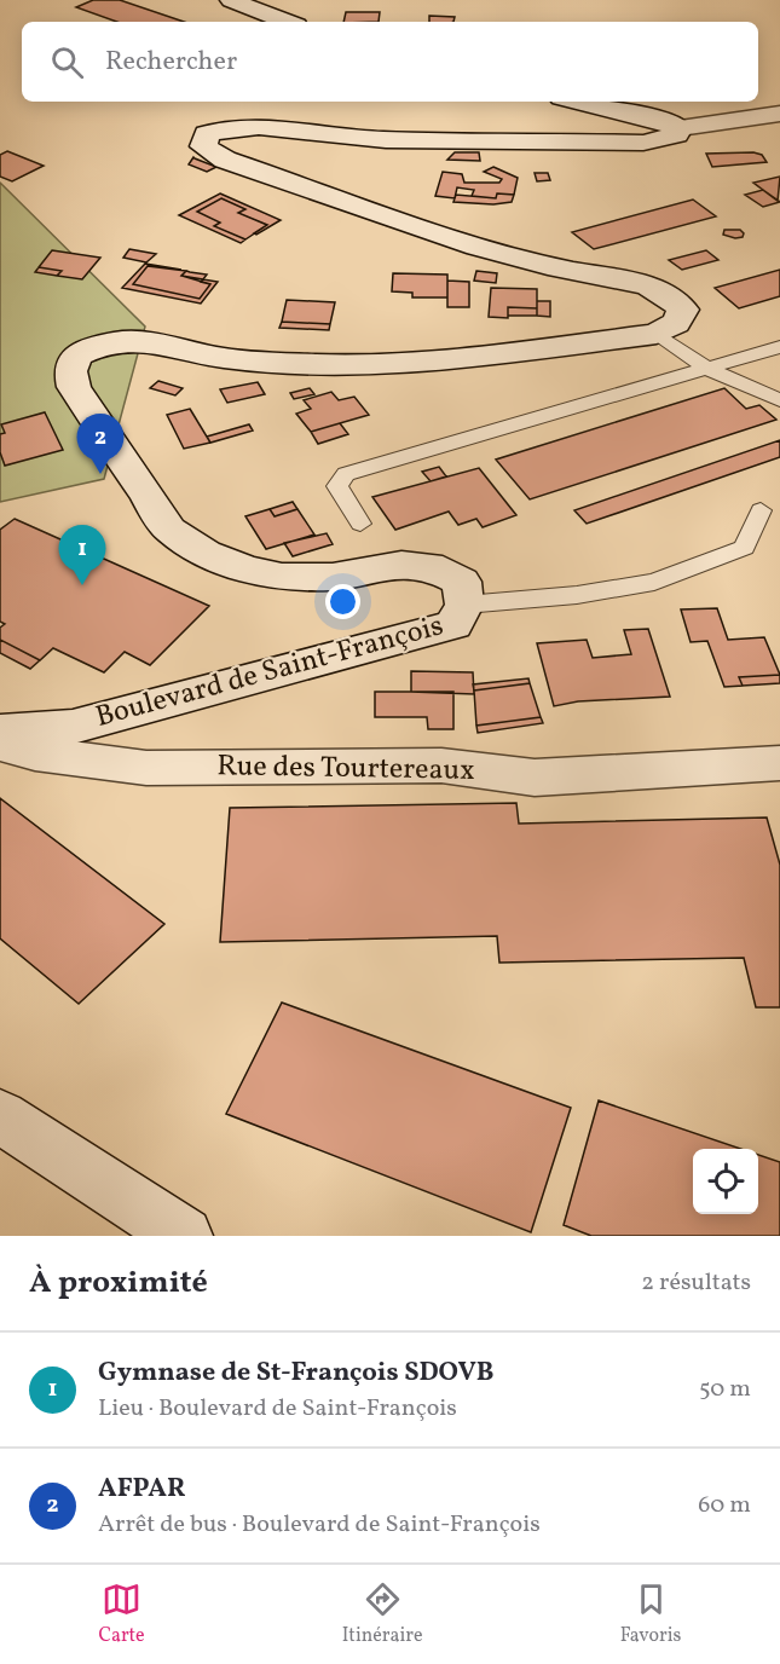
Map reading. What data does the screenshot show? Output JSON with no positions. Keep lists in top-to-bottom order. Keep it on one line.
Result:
{"streets":{"main road":["Boulevard de Saint-François","Rue des Tourtereaux"]},"page":{"search":"Rechercher","pins":["2","1"],"heading":["À proximité","2 résultats"],"list":[{"mark":"1","name":"Gymnase de St-François SDOVB","note":"Lieu · Boulevard de Saint-François","value":"50 m"},{"mark":"2","name":"AFPAR","note":"Arrêt de bus · Boulevard de Saint-François","value":"60 m"}],"nav":["Carte","Itinéraire","Favoris"]}}
